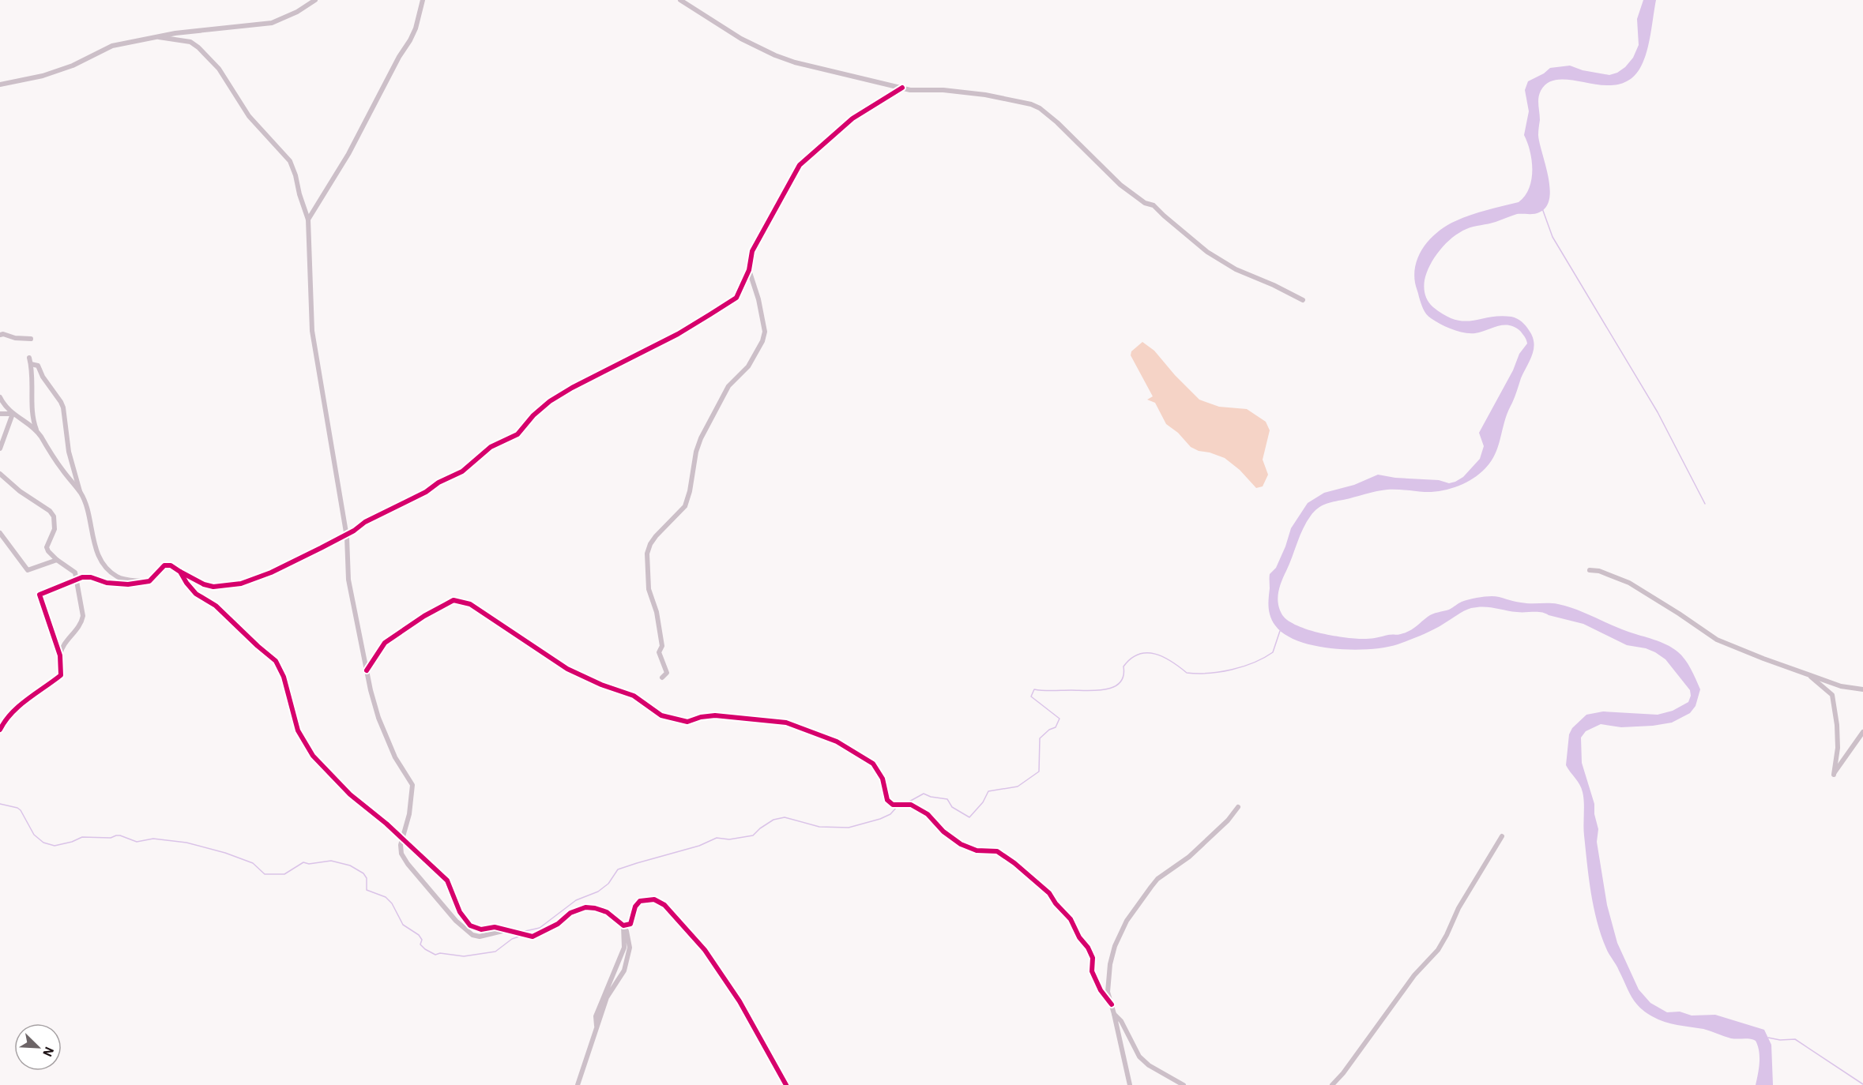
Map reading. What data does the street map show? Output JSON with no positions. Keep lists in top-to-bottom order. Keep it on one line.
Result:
{"north":"bottom right"}
